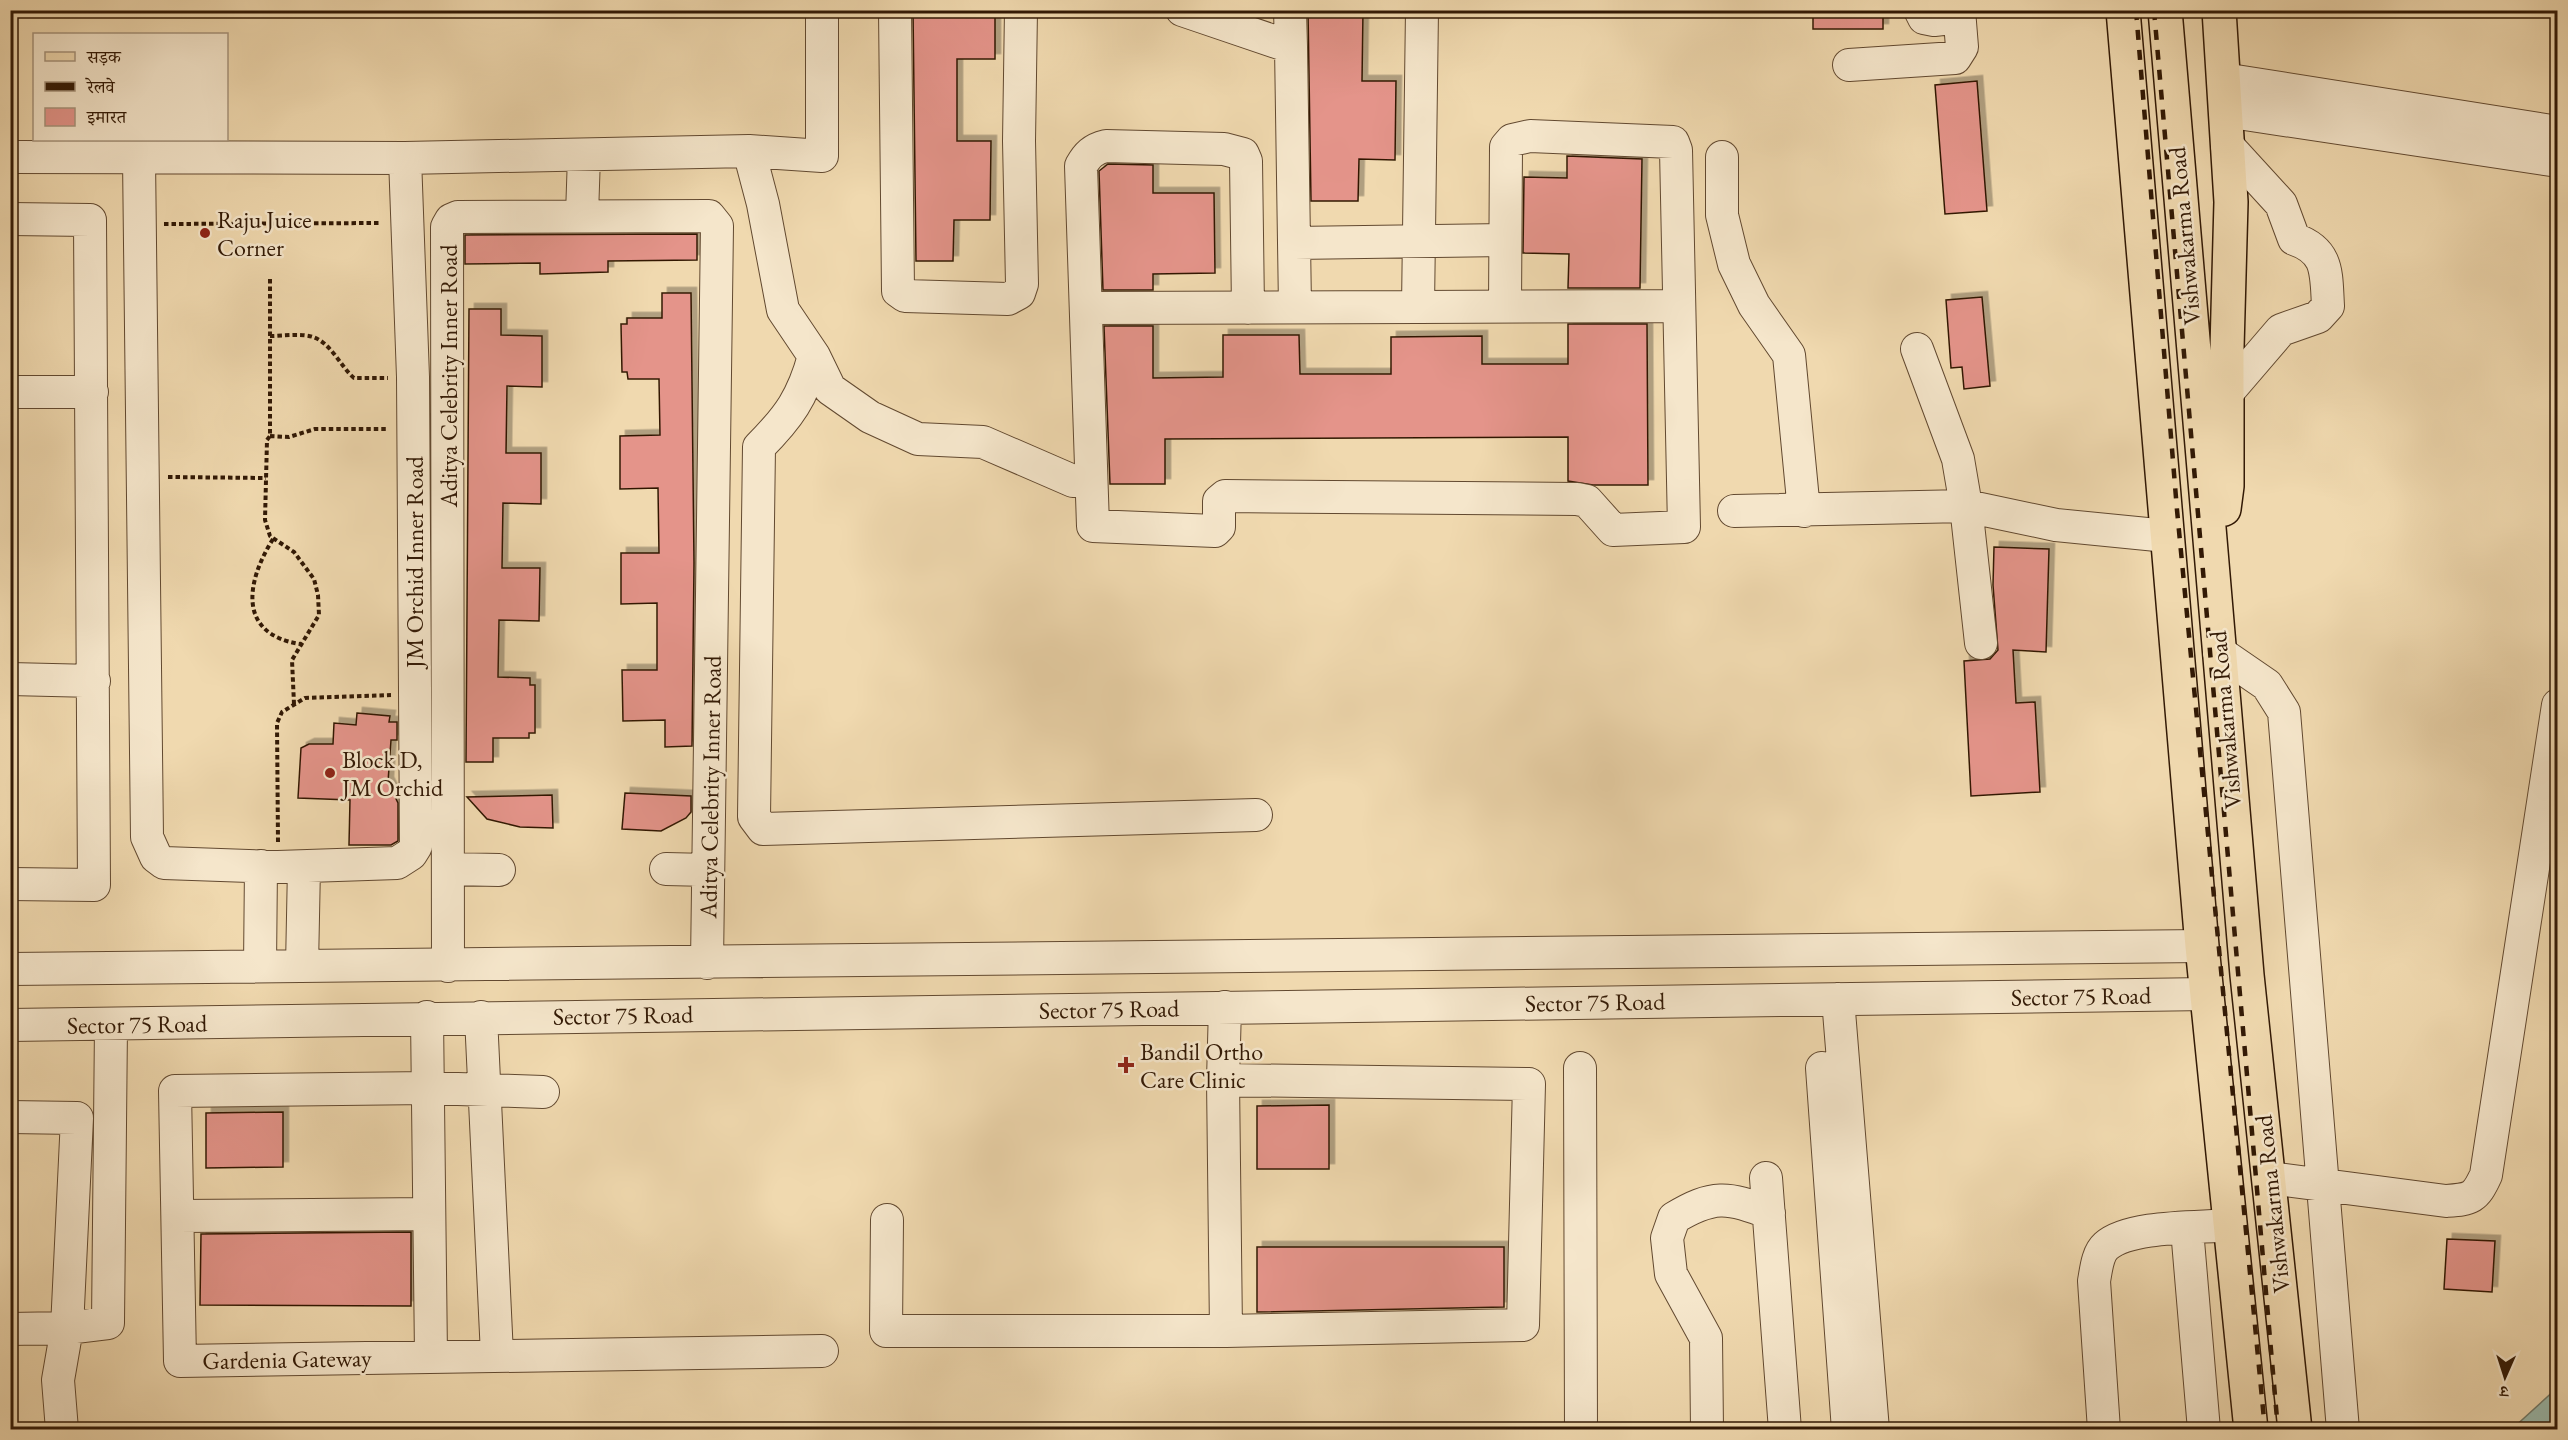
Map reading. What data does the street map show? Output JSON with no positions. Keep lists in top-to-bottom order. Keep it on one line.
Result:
{"streets":{"main road":["Vishwakarma Road"],"street":["Aditya Celebrity Inner Road","JM Orchid Inner Road","Sector 75 Road","Gardenia Gateway"]},"crossings":[["Vishwakarma Road","Sector 75 Road"],["Aditya Celebrity Inner Road","Sector 75 Road"]],"places":{"other":["Raju Juice Corner","Block D, JM Orchid"],"health":["Bandil Ortho Care Clinic"]},"legend":["सड़क","रेलवे","इमारत"],"north":"bottom"}
